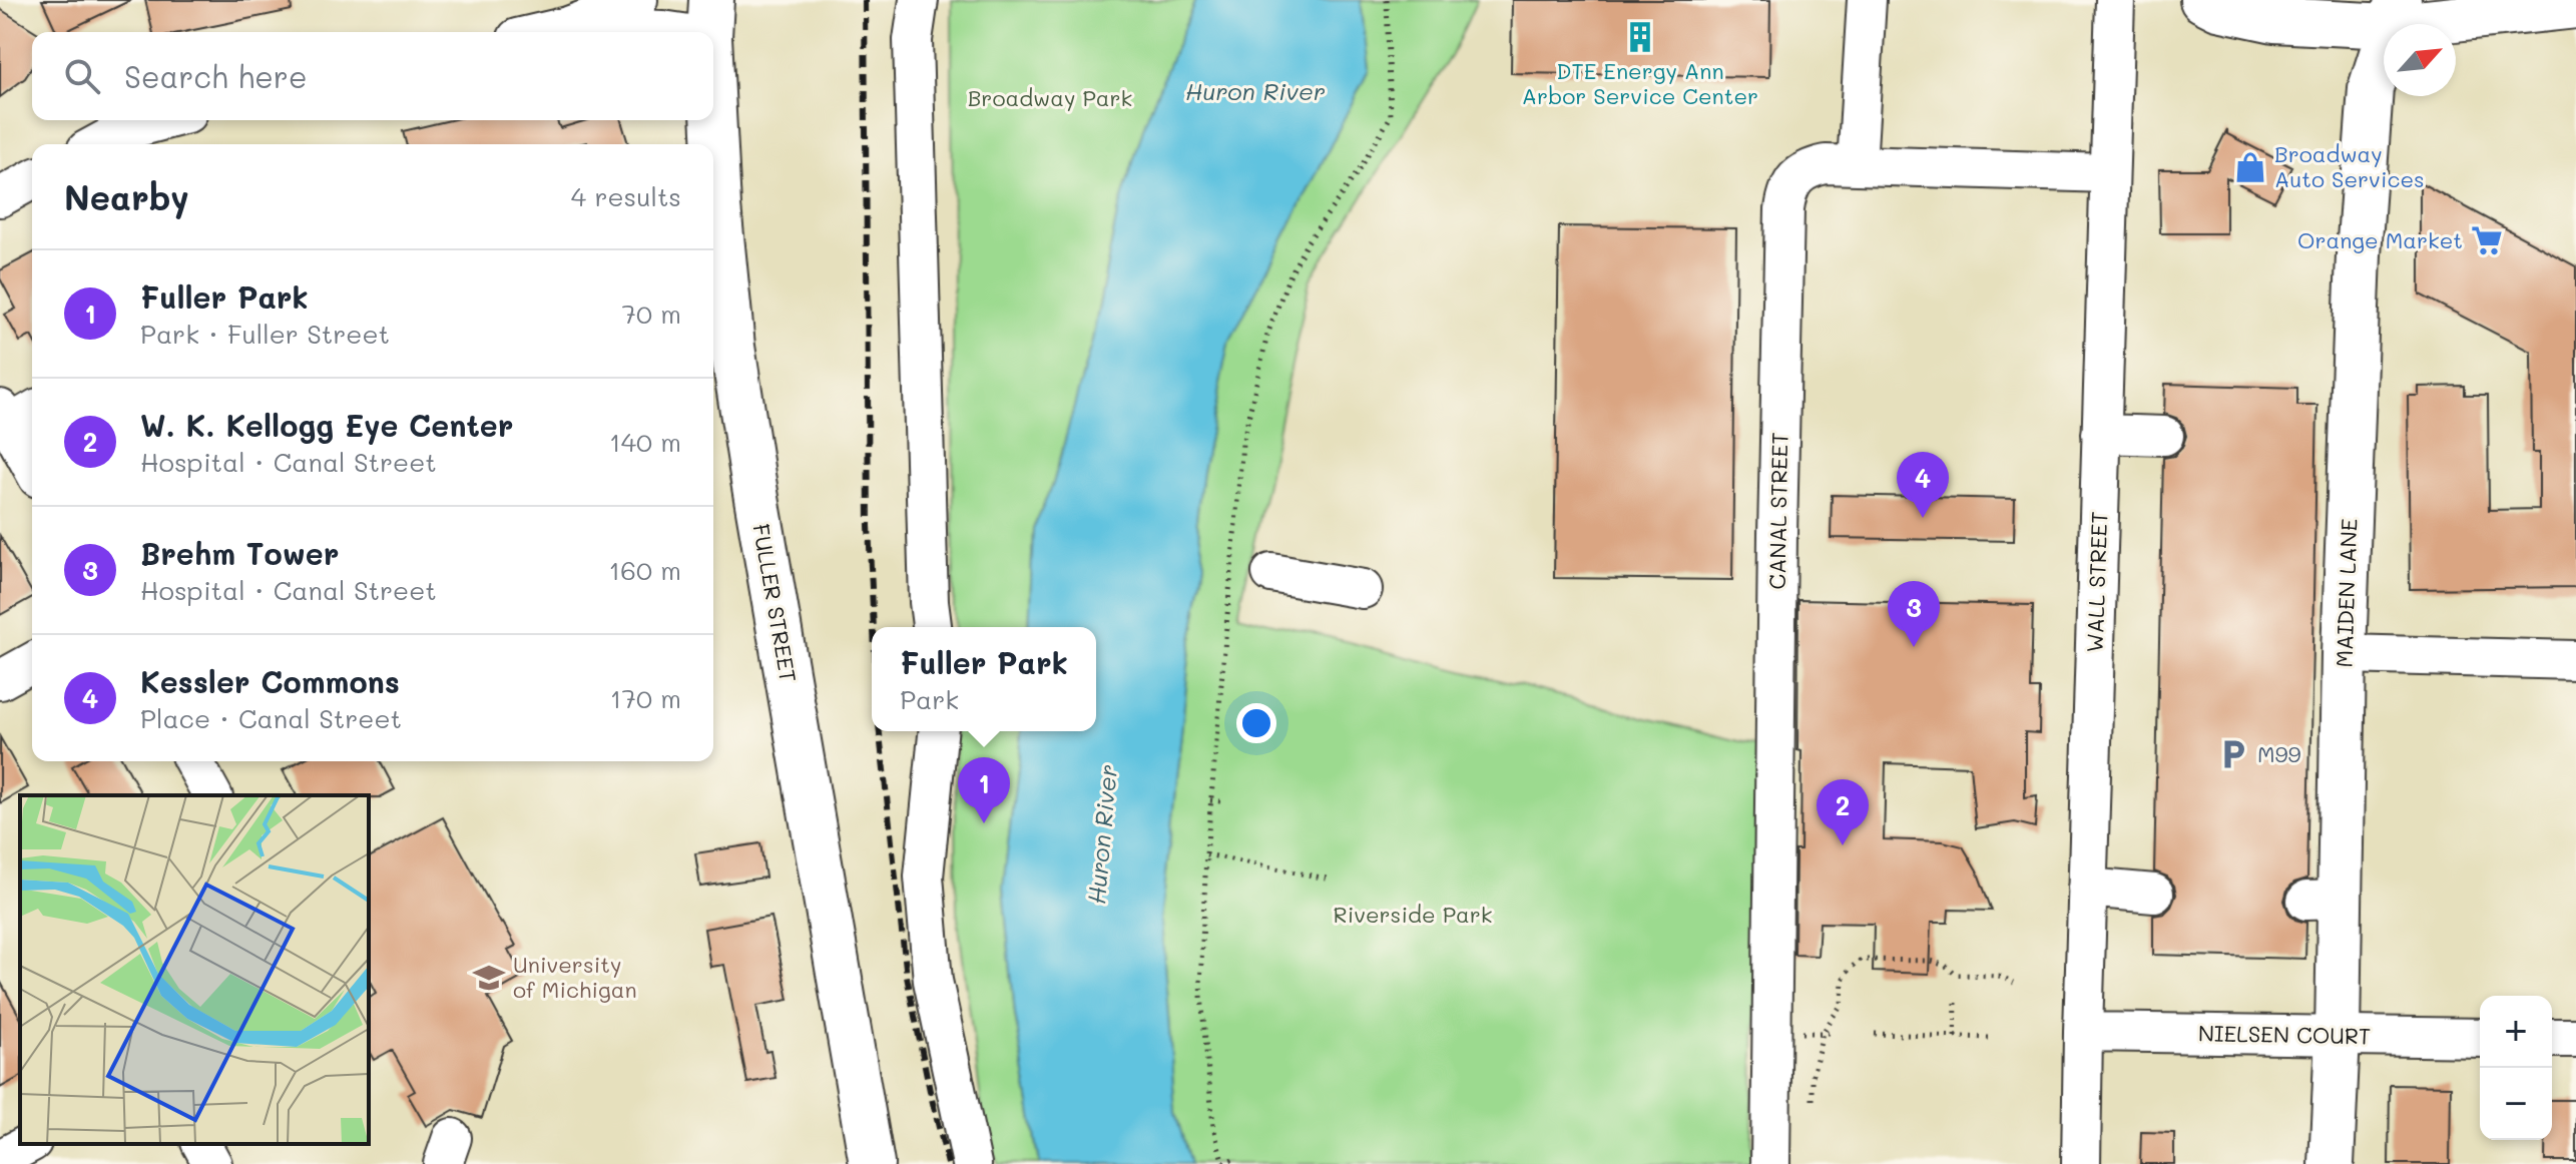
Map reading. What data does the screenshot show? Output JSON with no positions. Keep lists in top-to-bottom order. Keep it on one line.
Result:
{"streets":{"main road":["MAIDEN LANE","FULLER STREET"],"street":["CANAL STREET","WALL STREET","NIELSEN COURT"]},"crossings":[["CANAL STREET","WALL STREET"],["WALL STREET","NIELSEN COURT"],["MAIDEN LANE","NIELSEN COURT"]],"water":["Huron River"],"parks":["Broadway Park","Riverside Park"],"places":{"building":["DTE Energy Ann Arbor Service Center"],"shop":["Broadway Auto Services"],"supermarket":["Orange Market"],"parking":["M99"],"school or university":["University of Michigan"]},"north":"top right","page":{"search":"Search here","heading":["Nearby","4 results"],"list":[{"mark":"1","name":"Fuller Park","note":"Park · Fuller Street","value":"70 m"},{"mark":"2","name":"W. K. Kellogg Eye Center","note":"Hospital · Canal Street","value":"140 m"},{"mark":"3","name":"Brehm Tower","note":"Hospital · Canal Street","value":"160 m"},{"mark":"4","name":"Kessler Commons","note":"Place · Canal Street","value":"170 m"}],"pins":["4","3","1","2"],"popup":["Fuller Park","Park"],"map_buttons":["+","−"]}}
